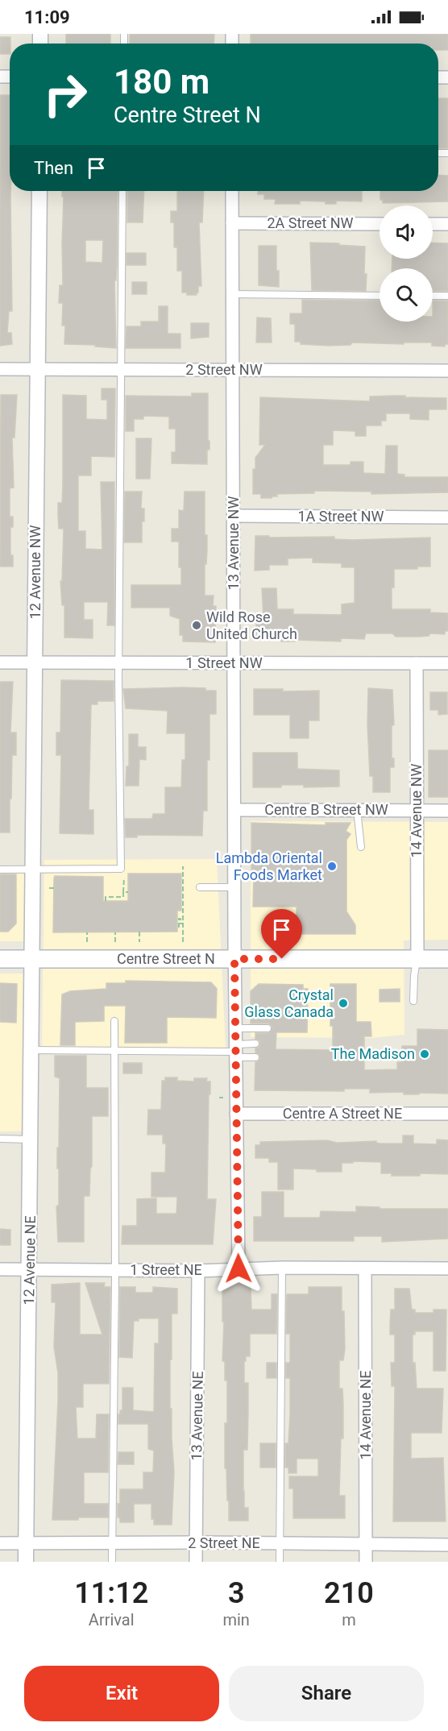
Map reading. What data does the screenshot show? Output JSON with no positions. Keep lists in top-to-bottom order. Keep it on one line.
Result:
{"streets":{"main road":["Centre Street N"],"street":["2A Street NW","2 Street NW","1A Street NW","13 Avenue NW","12 Avenue NW","1 Street NW","Centre B Street NW","14 Avenue NW","Centre A Street NE","12 Avenue NE","1 Street NE","14 Avenue NE","13 Avenue NE","2 Street NE"]},"crossings":[["2A Street NW","13 Avenue NW"],["2 Street NW","13 Avenue NW"],["2 Street NW","12 Avenue NW"],["1A Street NW","13 Avenue NW"],["13 Avenue NW","1 Street NW"],["13 Avenue NW","Centre B Street NW"],["13 Avenue NW","Centre Street N"],["12 Avenue NW","1 Street NW"],["12 Avenue NW","Centre Street N"],["12 Avenue NW","12 Avenue NE"],["1 Street NW","14 Avenue NW"],["Centre B Street NW","14 Avenue NW"],["14 Avenue NW","Centre Street N"],["Centre Street N","12 Avenue NE"],["12 Avenue NE","1 Street NE"],["12 Avenue NE","2 Street NE"],["1 Street NE","14 Avenue NE"],["1 Street NE","13 Avenue NE"],["14 Avenue NE","2 Street NE"],["13 Avenue NE","2 Street NE"]],"places":["Wild Rose United Church","Lambda Oriental Foods Market","Crystal Glass Canada","The Madison"],"page":{"status":"11:09","turn":["180 m","Centre Street N"],"then":"Then","eta":["11:12","Arrival","3","min","210","m"],"buttons":["Exit","Share"]}}
